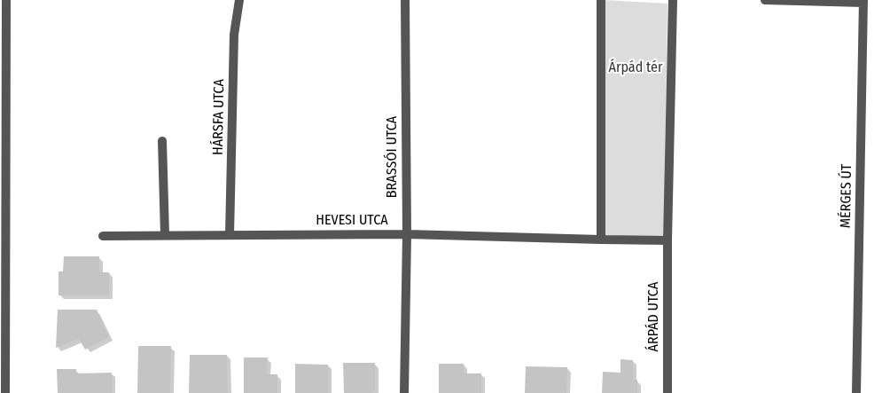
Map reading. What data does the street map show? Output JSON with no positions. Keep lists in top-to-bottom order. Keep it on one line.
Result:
{"streets":{"street":["HÁRSFA UTCA","BRASSÓI UTCA","MÉRGES ÚT","HEVESI UTCA","ÁRPÁD UTCA"]},"crossings":[["HÁRSFA UTCA","HEVESI UTCA"],["BRASSÓI UTCA","HEVESI UTCA"]],"parks":["Árpád tér"]}
